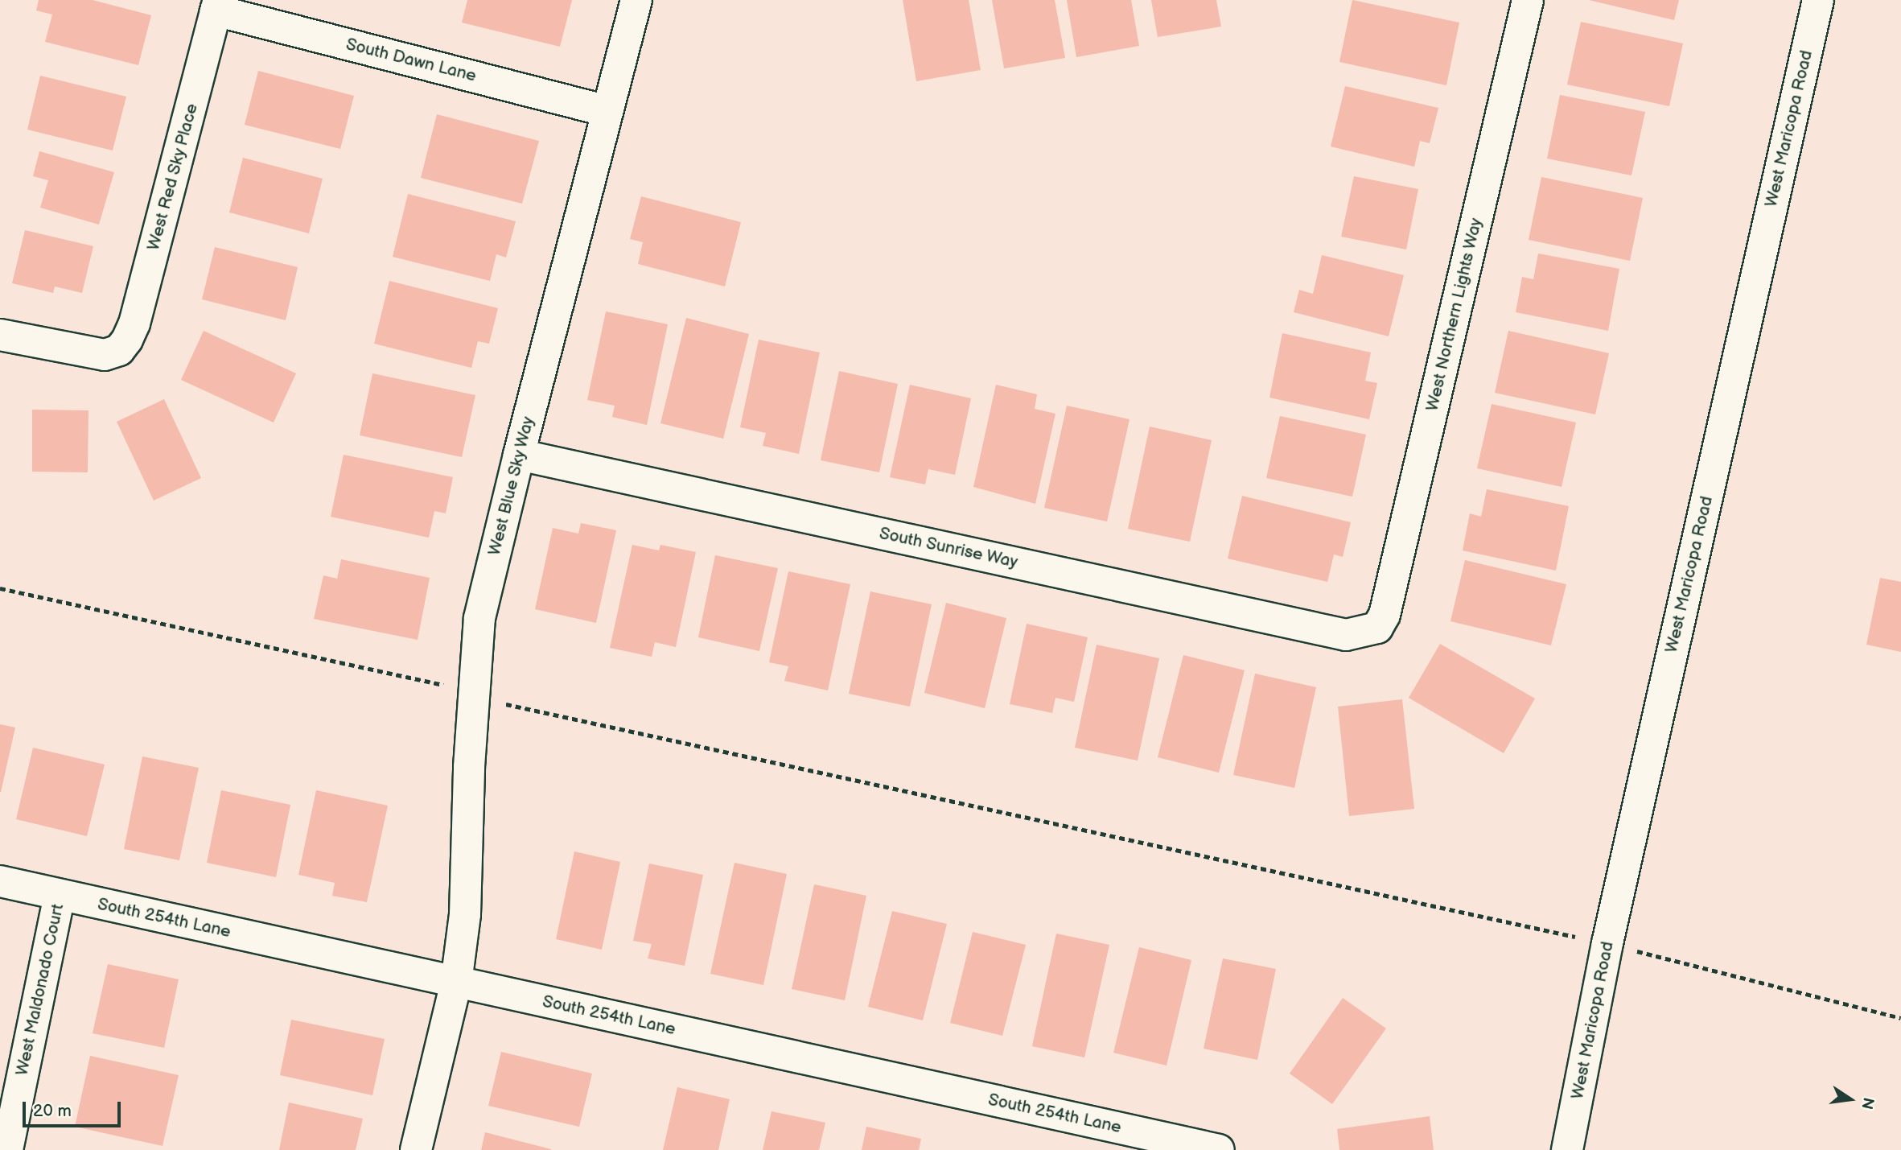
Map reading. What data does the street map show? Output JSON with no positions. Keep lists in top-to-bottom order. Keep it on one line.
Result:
{"streets":{"street":["South Dawn Lane","West Maricopa Road","West Red Sky Place","West Northern Lights Way","West Blue Sky Way","South Sunrise Way","South 254th Lane","West Maldonado Court"]},"crossings":[["South Dawn Lane","West Red Sky Place"],["South Dawn Lane","West Blue Sky Way"],["West Northern Lights Way","South Sunrise Way"],["West Blue Sky Way","South Sunrise Way"],["West Blue Sky Way","South 254th Lane"],["South 254th Lane","West Maldonado Court"]],"scale_bar":"20 m","north":"right"}
